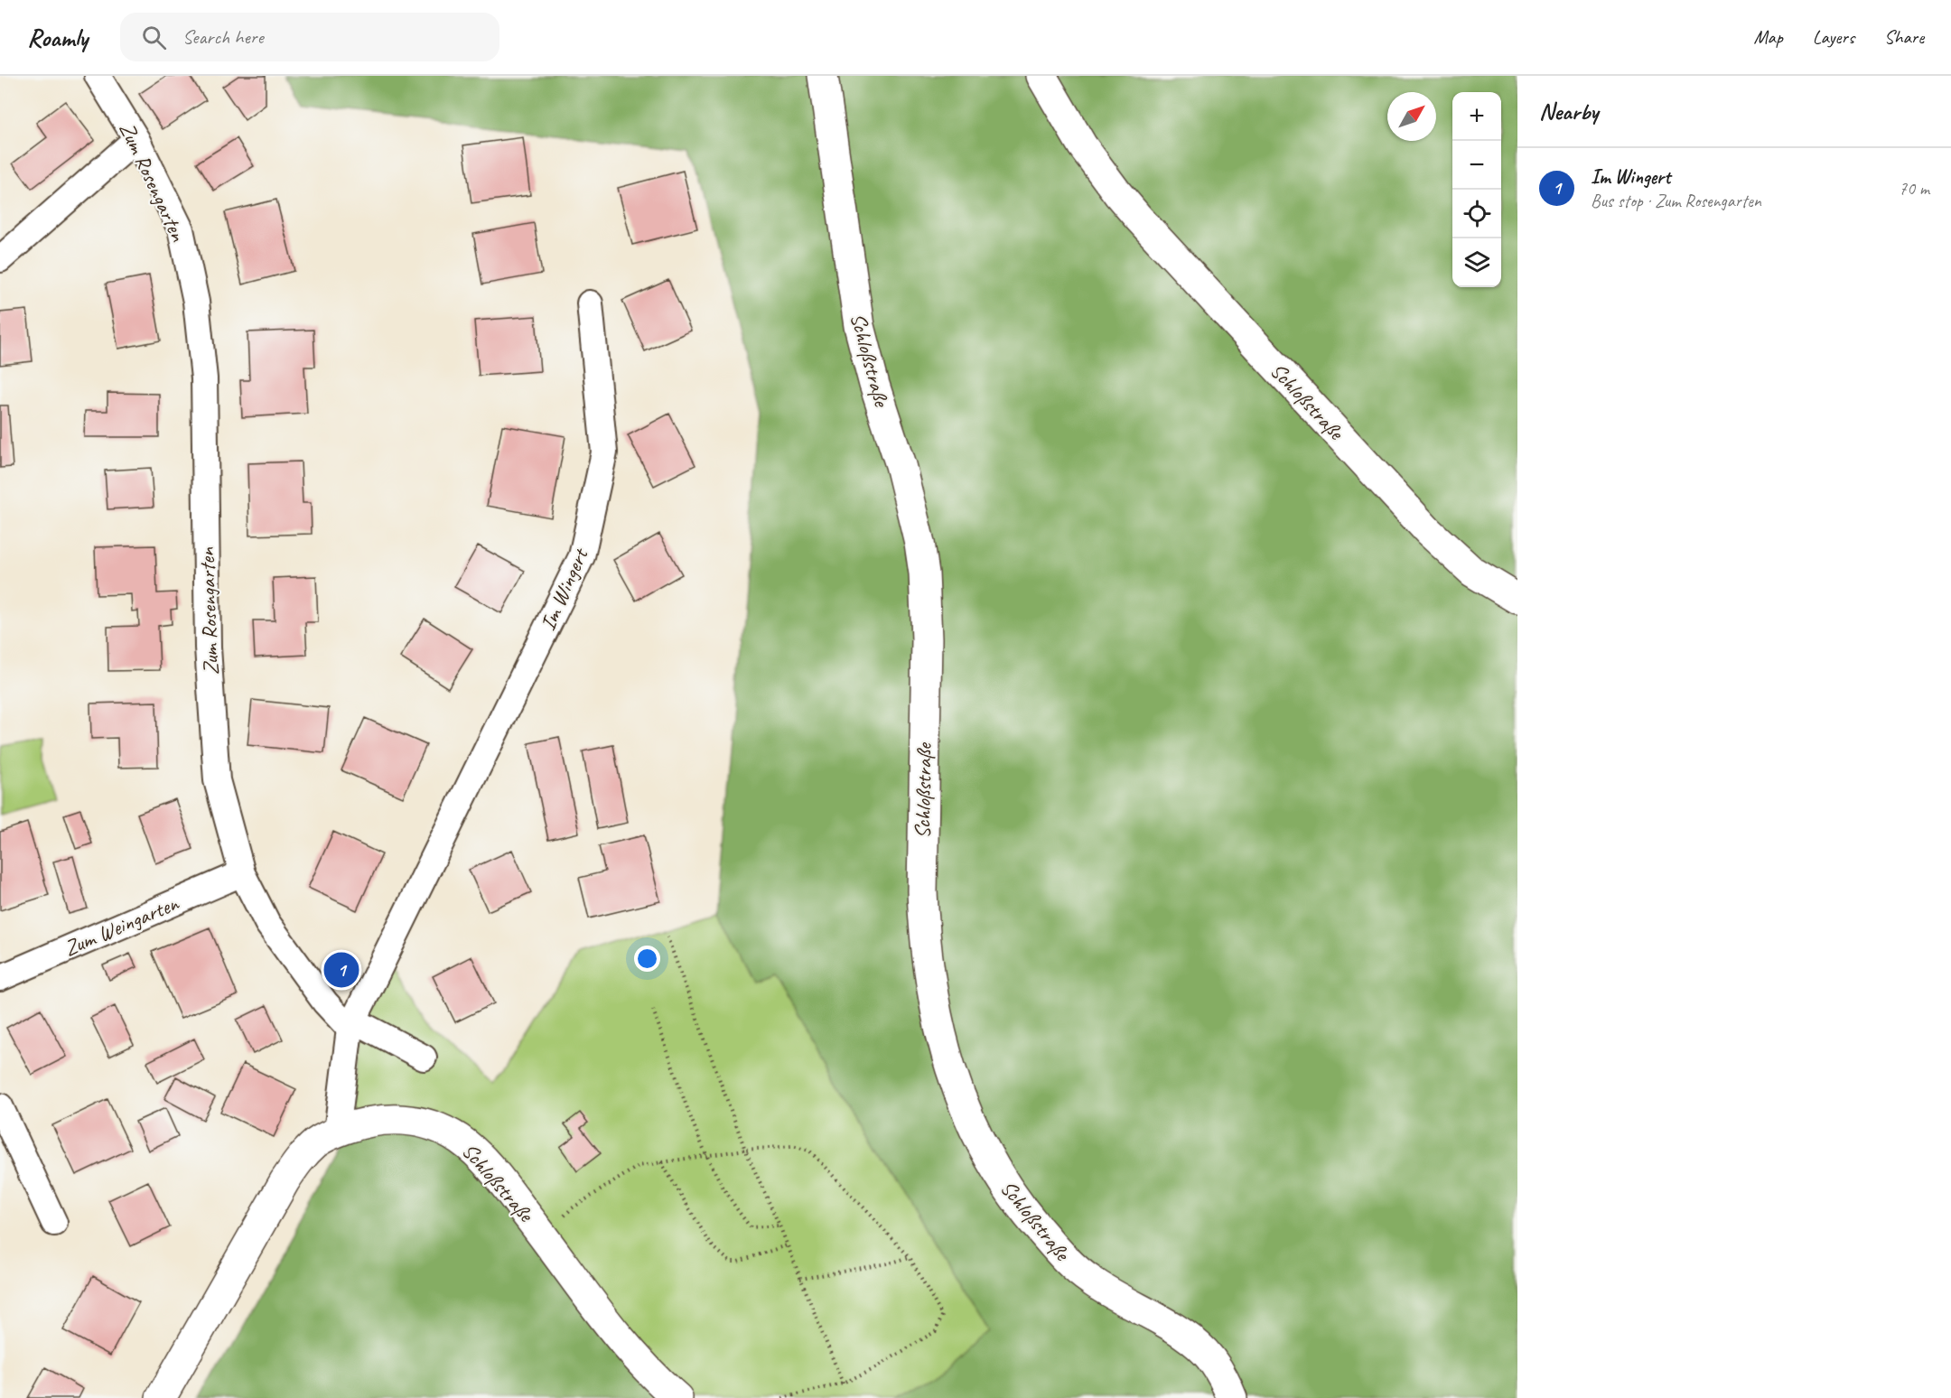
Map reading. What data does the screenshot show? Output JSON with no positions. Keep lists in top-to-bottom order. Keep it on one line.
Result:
{"streets":{"main road":["Schloßstraße"],"street":["Zum Rosengarten","Im Wingert","Zum Weingarten"]},"crossings":[["Zum Rosengarten","Im Wingert"],["Zum Rosengarten","Zum Weingarten"]],"north":"top right","page":{"header":"Roamly","search":"Search here","nav":["Map","Layers","Share"],"heading":"Nearby","map_buttons":["+","−"],"list":[{"mark":"1","name":"Im Wingert","note":"Bus stop · Zum Rosengarten","value":"70 m"}],"pins":"1"}}
